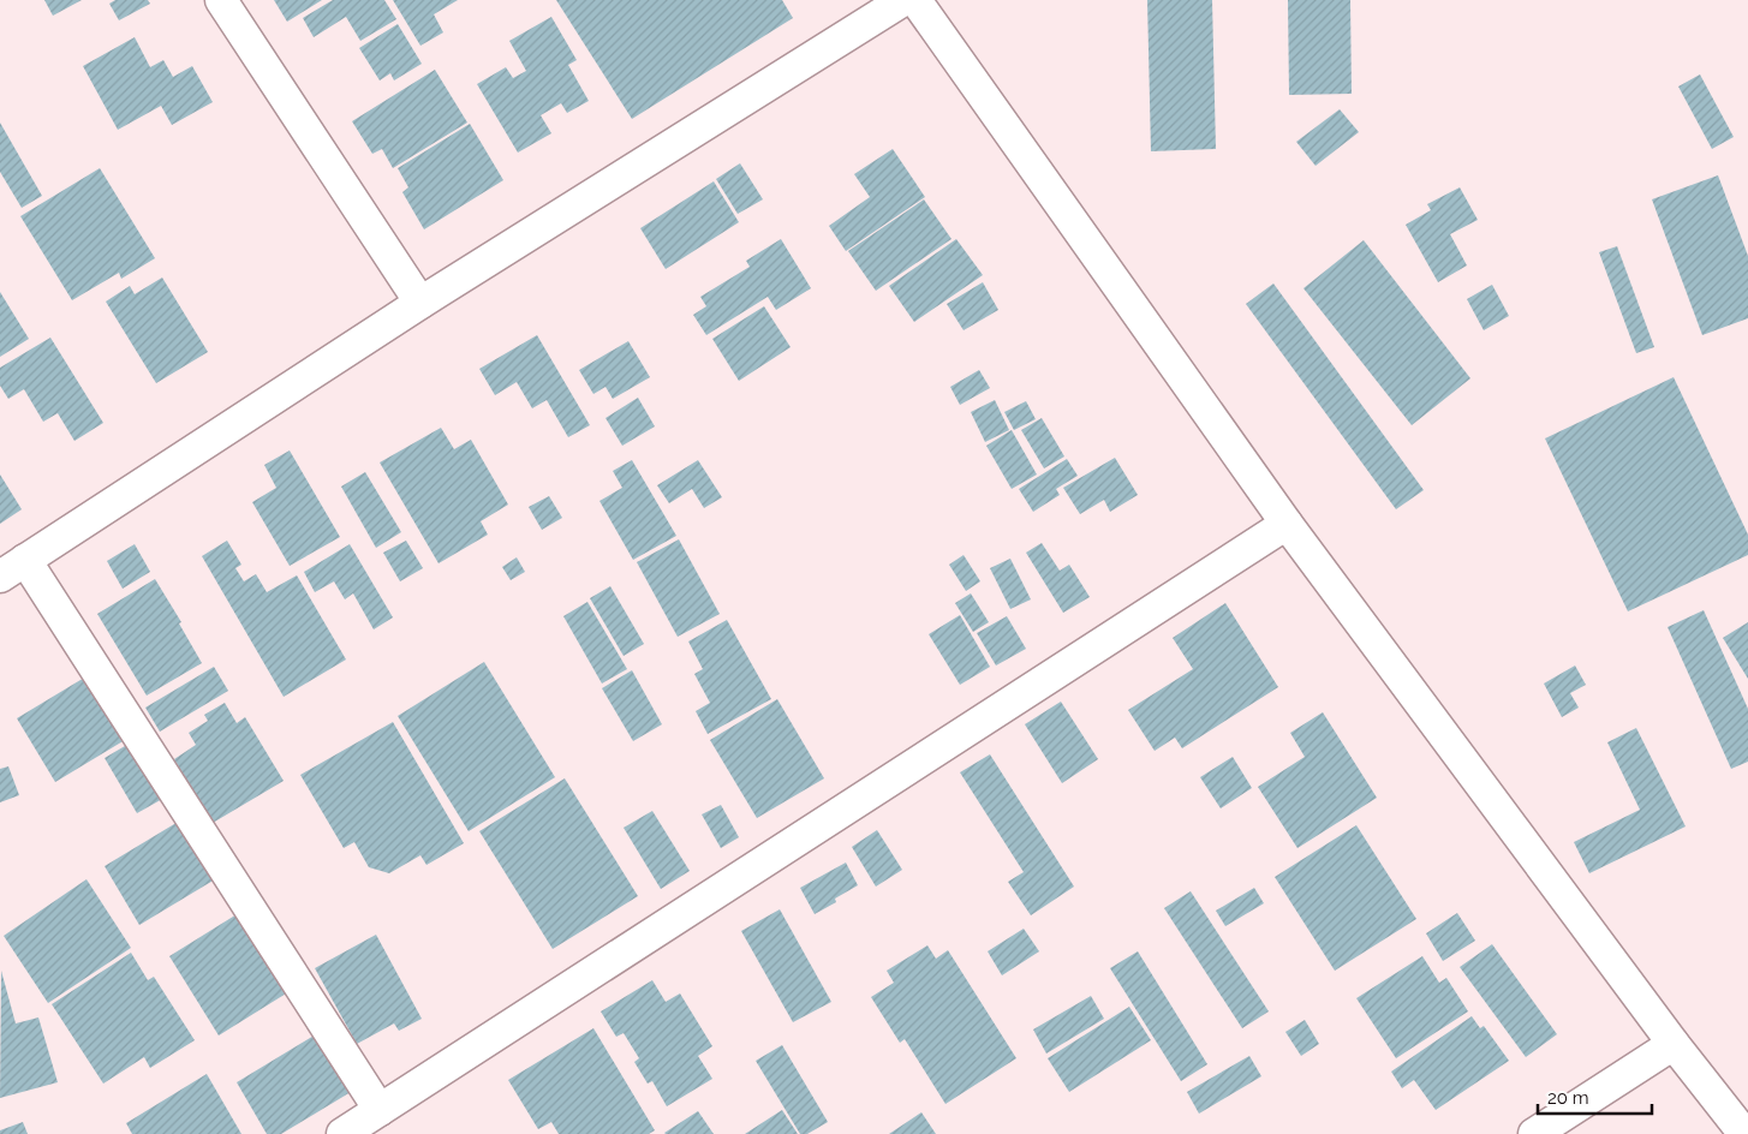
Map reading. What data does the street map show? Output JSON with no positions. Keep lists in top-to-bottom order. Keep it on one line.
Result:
{"scale_bar":"20 m"}
